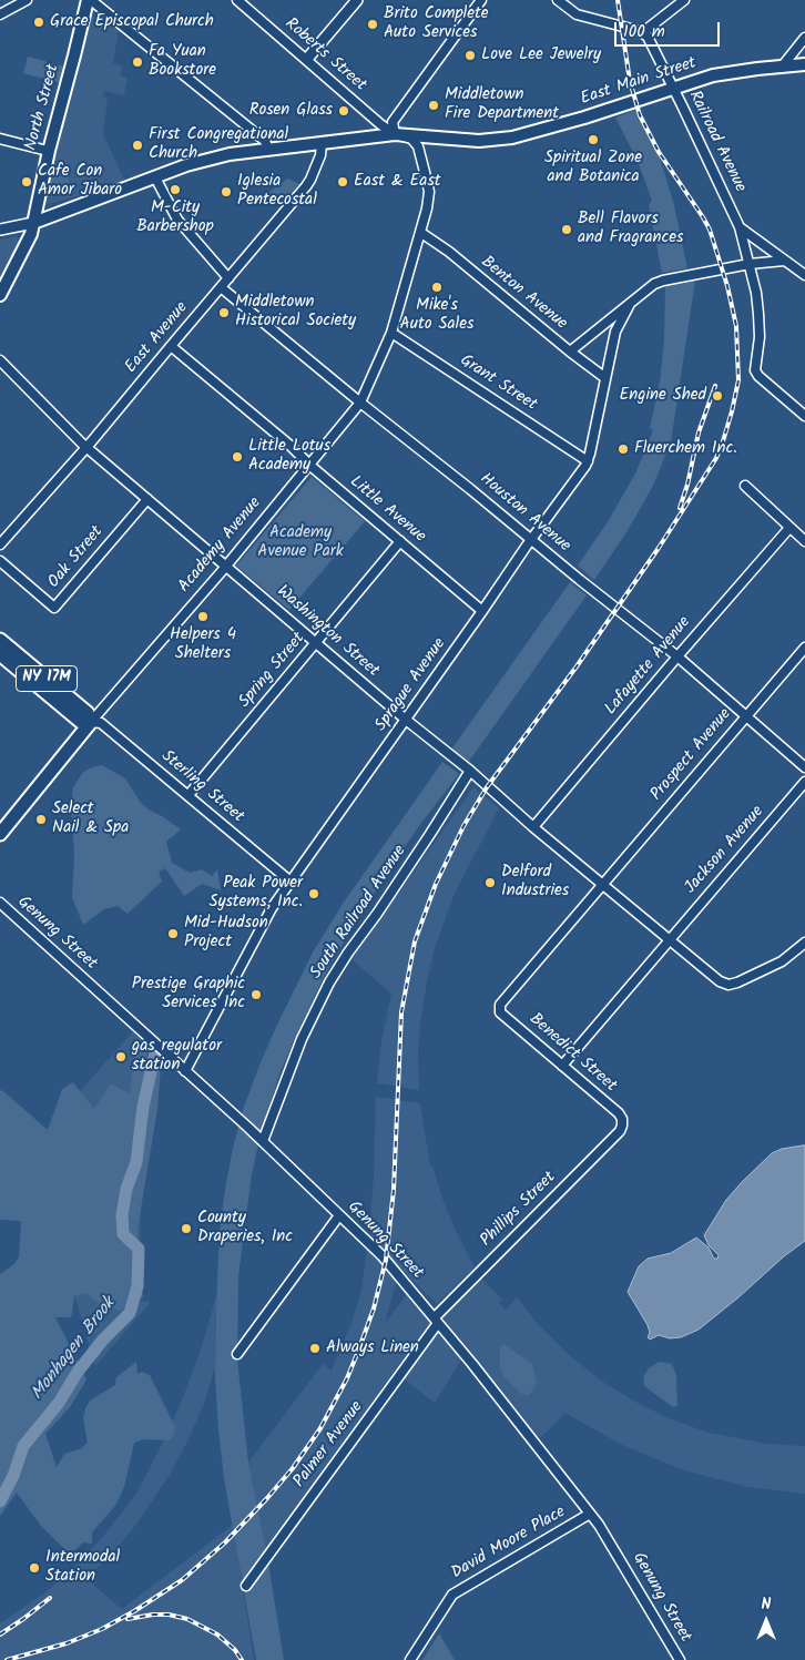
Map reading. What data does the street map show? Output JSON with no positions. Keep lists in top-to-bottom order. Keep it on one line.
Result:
{"streets":{"main road":["East Main Street","North Street","Academy Avenue","NY 17M"],"street":["Roberts Street","Railroad Avenue","Benton Avenue","East Avenue","Grant Street","Little Avenue","Houston Avenue","Oak Street","Washington Street","Lafayette Avenue","Spring Street","Sprague Avenue","Prospect Avenue","Sterling Street","Jackson Avenue","South Railroad Avenue","Genung Street","Benedict Street","Phillips Street","Palmer Avenue","David Moore Place"]},"crossings":[["Roberts Street","East Main Street"],["Roberts Street","Academy Avenue"],["East Main Street","North Street"],["East Main Street","Railroad Avenue"],["East Main Street","East Avenue"],["East Main Street","Academy Avenue"],["Benton Avenue","Academy Avenue"],["Benton Avenue","Sprague Avenue"],["East Avenue","Little Avenue"],["East Avenue","Houston Avenue"],["East Avenue","Washington Street"],["Grant Street","Academy Avenue"],["Grant Street","Sprague Avenue"],["Little Avenue","Academy Avenue"],["Little Avenue","Spring Street"],["Little Avenue","Sprague Avenue"],["Houston Avenue","Academy Avenue"],["Houston Avenue","Lafayette Avenue"],["Houston Avenue","Sprague Avenue"],["Houston Avenue","Prospect Avenue"],["Academy Avenue","Washington Street"],["Academy Avenue","NY 17M"],["Academy Avenue","Sterling Street"],["Oak Street","Washington Street"],["Washington Street","Lafayette Avenue"],["Washington Street","Spring Street"],["Washington Street","Sprague Avenue"],["Washington Street","Prospect Avenue"],["Washington Street","Jackson Avenue"],["Washington Street","South Railroad Avenue"],["Spring Street","Sterling Street"],["NY 17M","Sterling Street"],["Sprague Avenue","Sterling Street"],["Sprague Avenue","Genung Street"],["Prospect Avenue","Benedict Street"],["Jackson Avenue","Benedict Street"],["South Railroad Avenue","Genung Street"],["Genung Street","Phillips Street"],["Genung Street","Palmer Avenue"],["Genung Street","David Moore Place"],["Benedict Street","Phillips Street"],["Phillips Street","Palmer Avenue"]],"water":["Monhagen Brook"],"parks":["Academy Avenue Park"],"places":["Grace Episcopal Church","Brito Complete Auto Services","Love Lee Jewelry","Fa Yuan Bookstore","Middletown Fire Department","Rosen Glass","Spiritual Zone and Botanica","First Congregational Church","Cafe Con Amor Jibaro","East & East","M-City Barbershop","Iglesia Pentecostal","Bell Flavors and Fragrances","Mike's Auto Sales","Middletown Historical Society","Engine Shed","Fluerchem Inc.","Little Lotus Academy","Helpers 4 Shelters","Select Nail & Spa","Delford Industries","Peak Power Systems, Inc.","Mid-Hudson Project","Prestige Graphic Services Inc","gas regulator station","County Draperies, Inc","Always Linen","Intermodal Station"],"scale_bar":"100 m","north":"top"}
